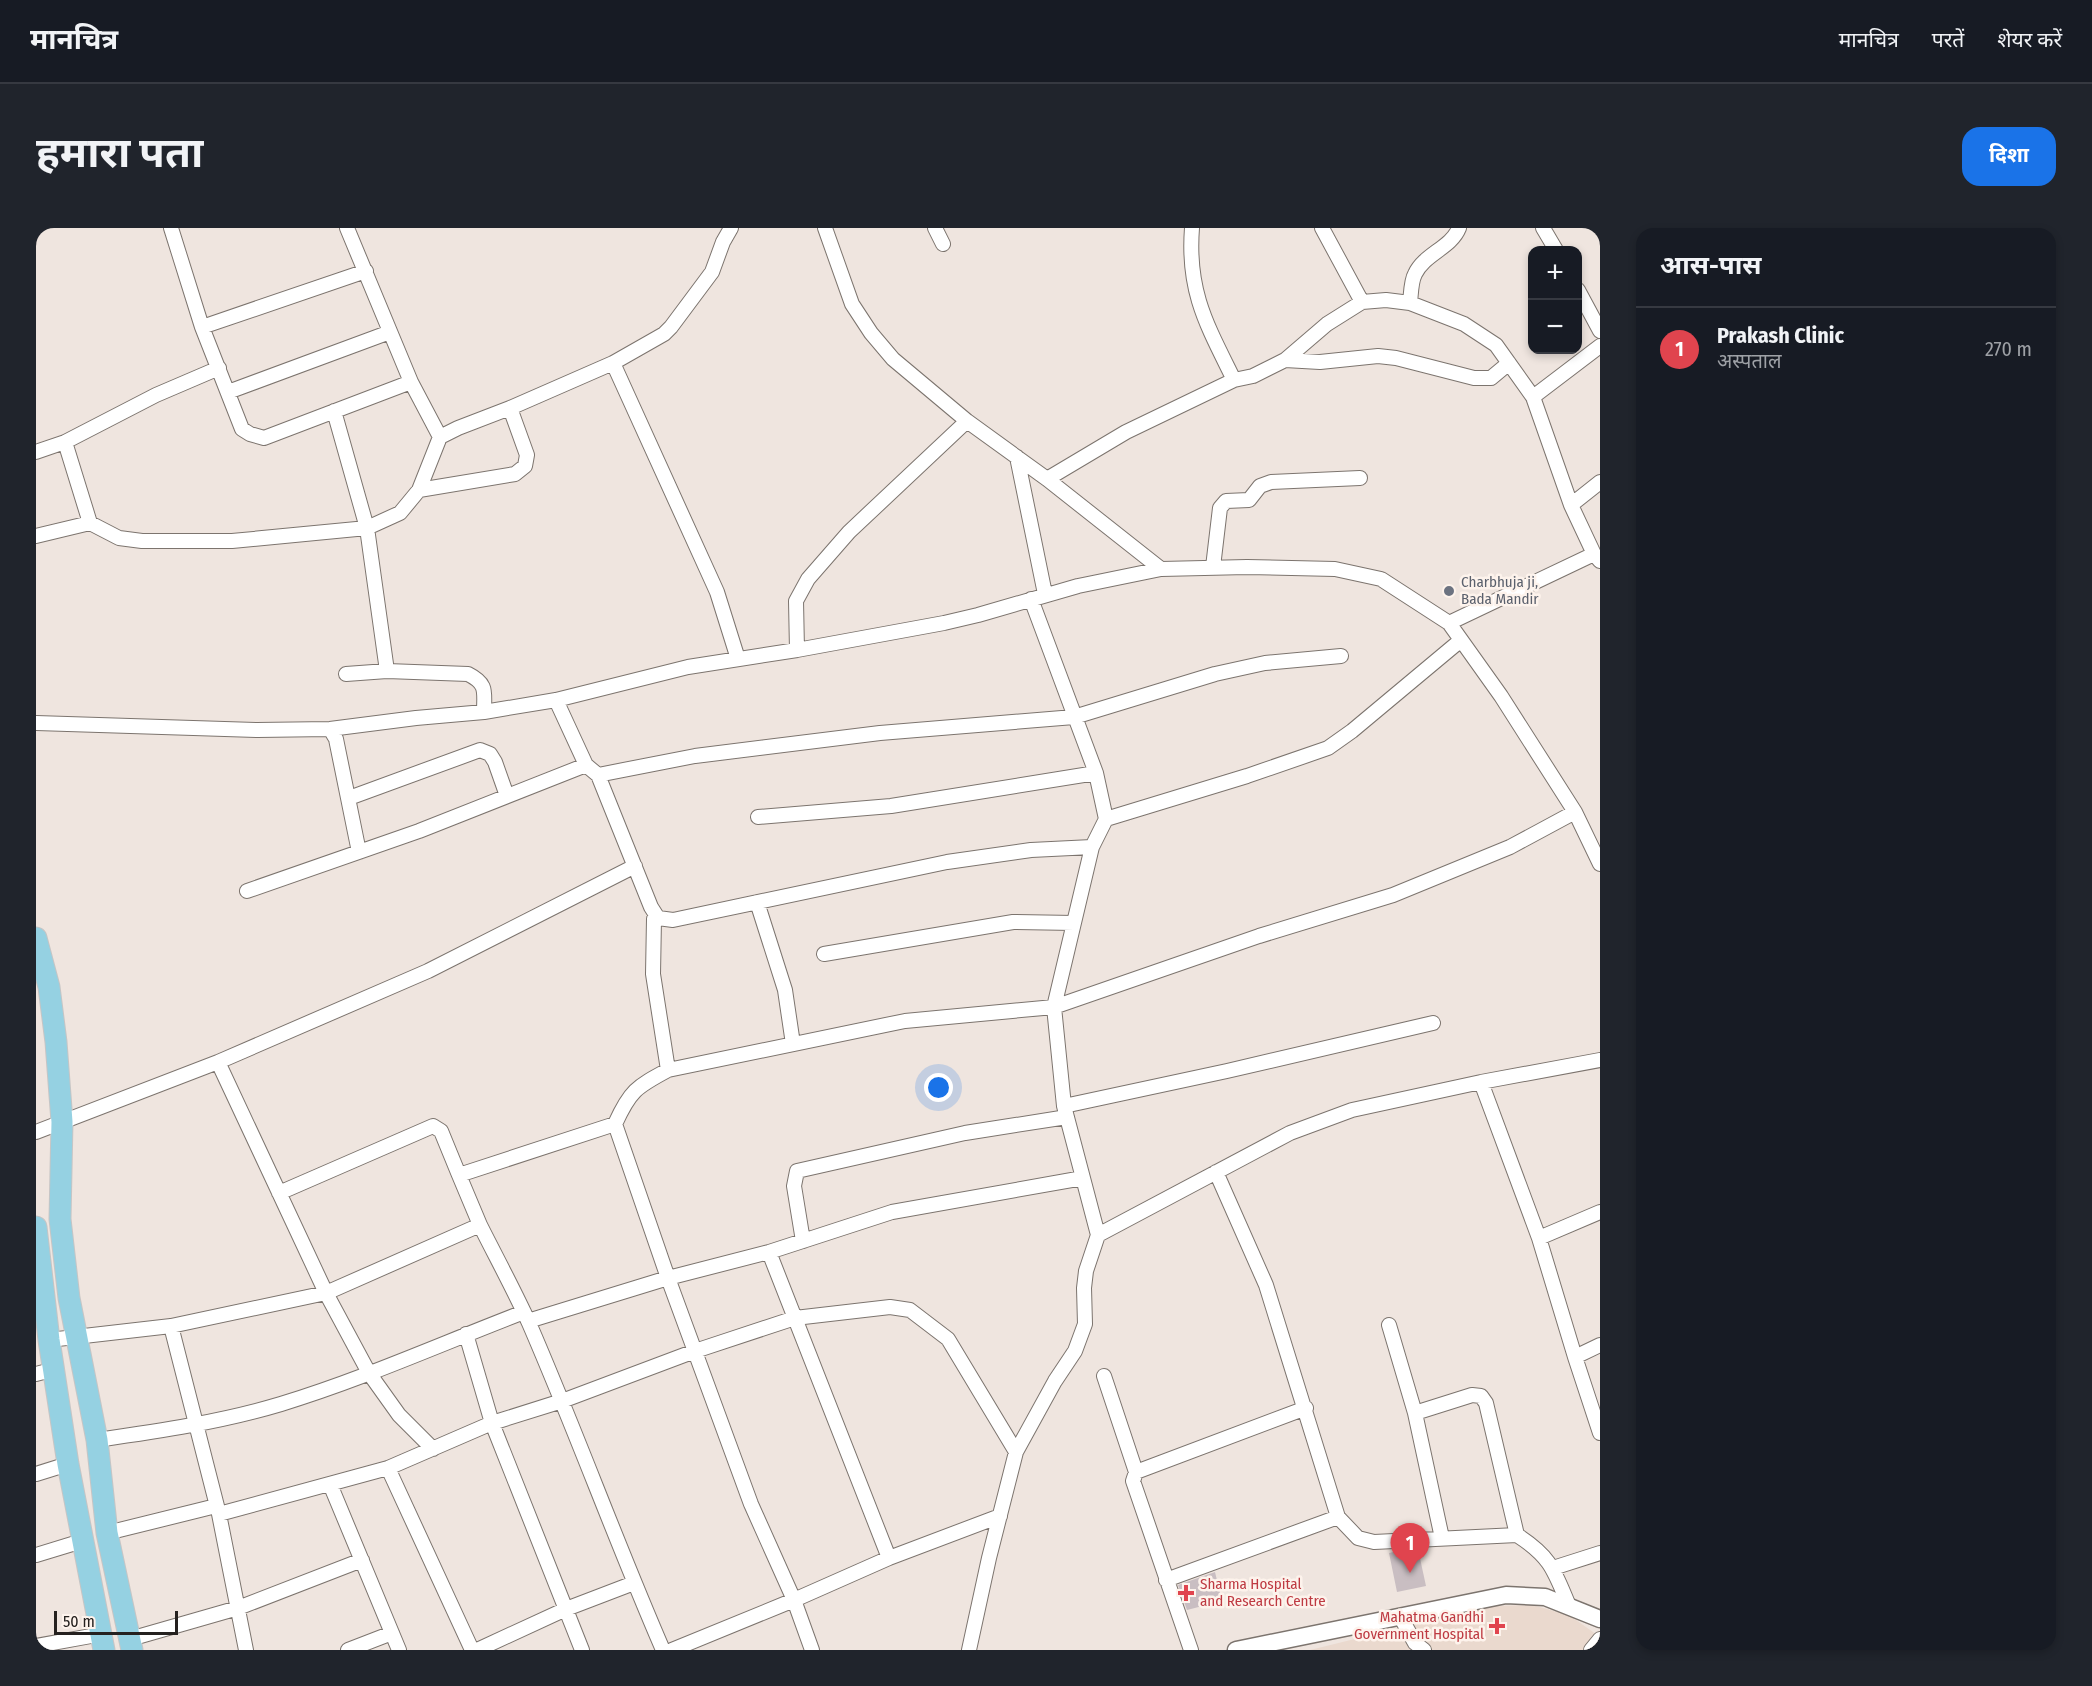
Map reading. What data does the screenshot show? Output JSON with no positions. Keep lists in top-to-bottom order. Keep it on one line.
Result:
{"places":{"other":["Charbhuja ji, Bada Mandir"],"health":["Sharma Hospital and Research Centre","Mahatma Gandhi Government Hospital"]},"scale_bar":"50 m","page":{"header":"मानचित्र","nav":["मानचित्र","परतें","शेयर करें"],"buttons":"दिशा","title":"हमारा पता","heading":"आस-पास","map_buttons":["+","−"],"list":[{"mark":"1","name":"Prakash Clinic","note":"अस्पताल","value":"270 m"}],"pins":"1","scale":"50 m"}}
